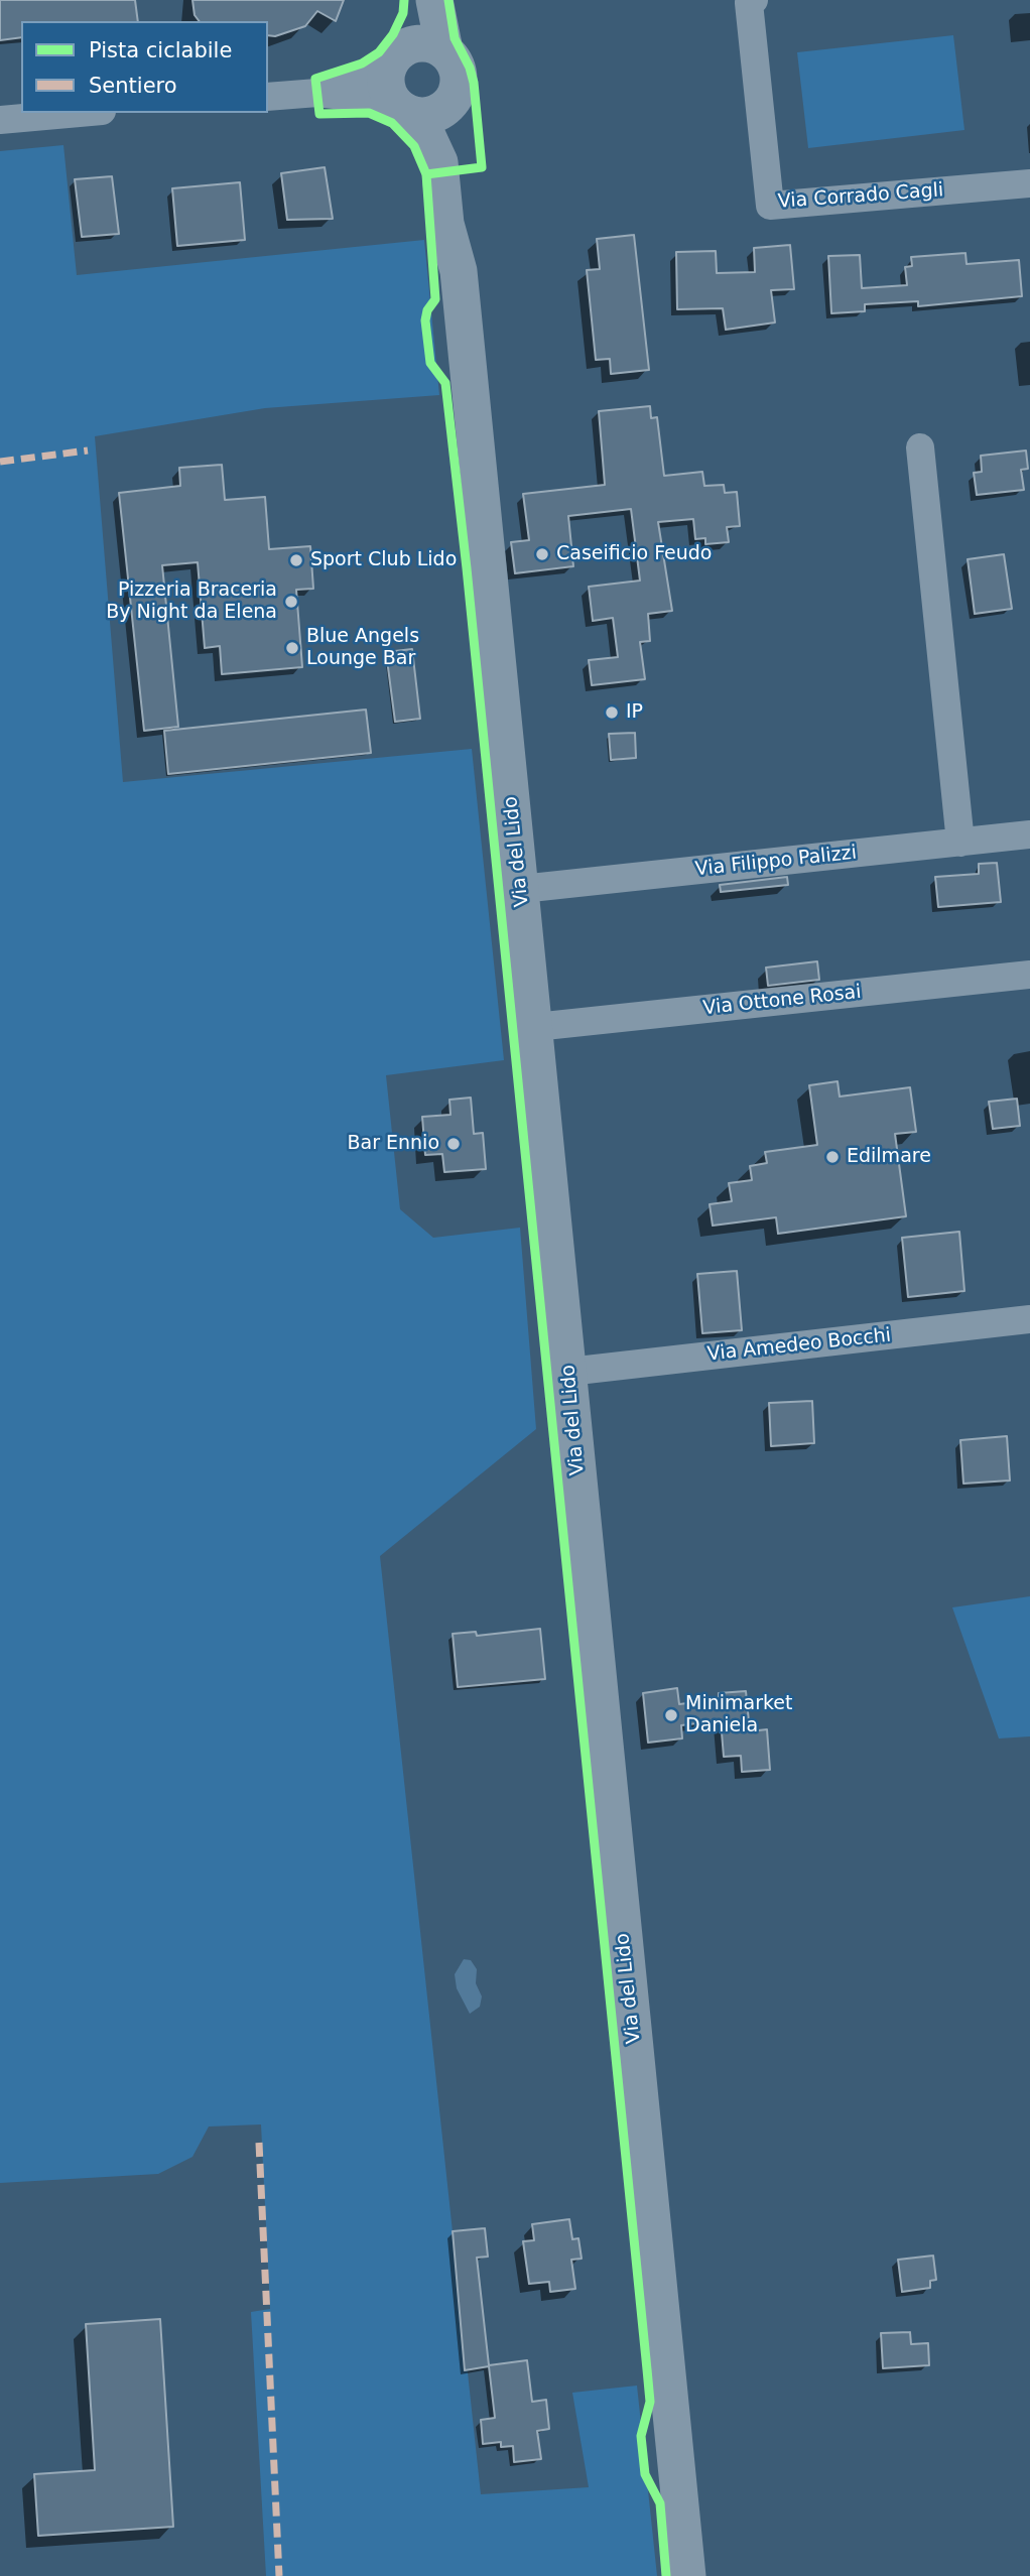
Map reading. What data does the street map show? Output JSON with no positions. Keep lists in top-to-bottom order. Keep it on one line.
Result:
{"streets":{"main road":["Via del Lido"],"street":["Via Corrado Cagli","Via Filippo Palizzi","Via Ottone Rosai","Via Amedeo Bocchi"]},"crossings":[["Via del Lido","Via Filippo Palizzi"],["Via del Lido","Via Ottone Rosai"],["Via del Lido","Via Amedeo Bocchi"]],"places":["Caseificio Feudo","Sport Club Lido","Pizzeria Braceria By Night da Elena","Blue Angels Lounge Bar","IP","Bar Ennio","Edilmare","Minimarket Daniela"],"legend":["Pista ciclabile","Sentiero"]}
